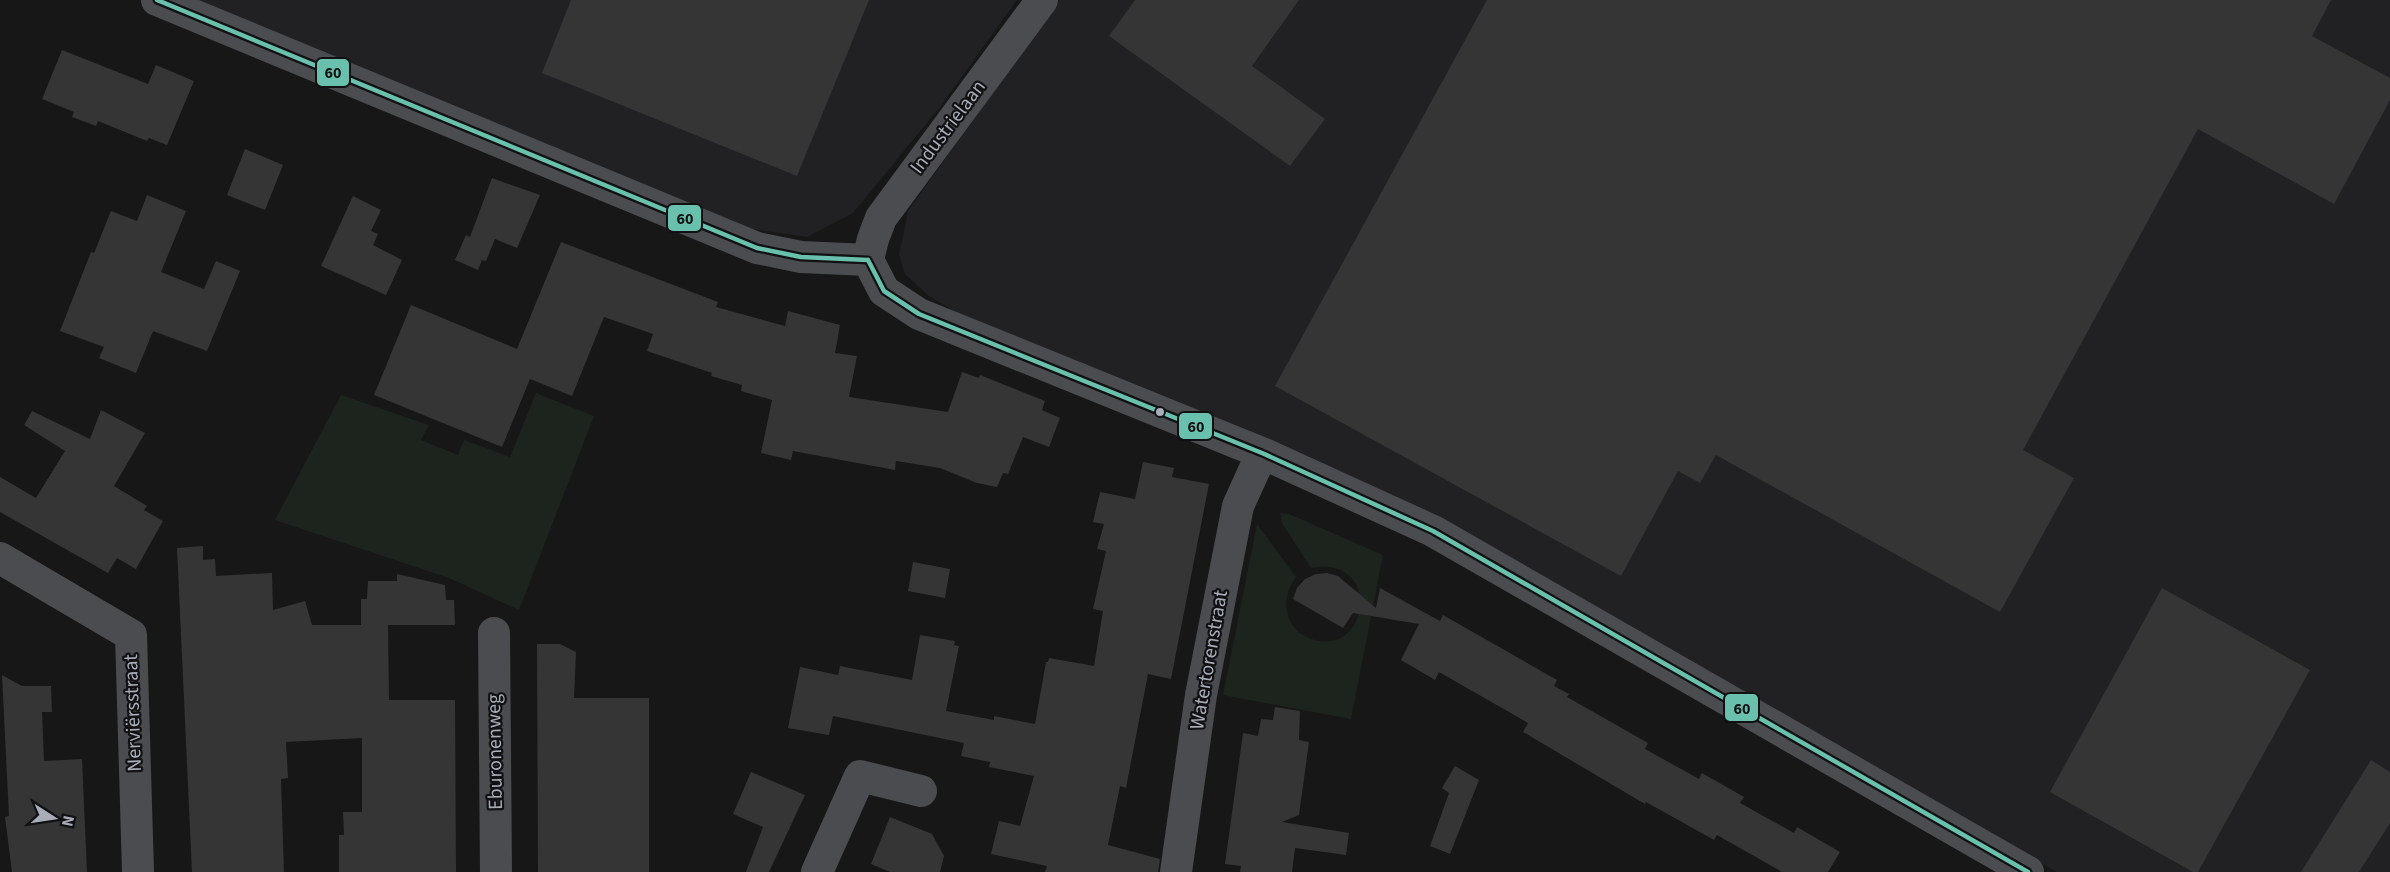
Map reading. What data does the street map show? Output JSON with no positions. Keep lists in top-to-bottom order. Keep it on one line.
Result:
{"streets":{"street":["Industrielaan","Watertorenstraat","Nerviërsstraat","Eburonenweg"]},"lines":["transit line 60"],"north":"right"}
